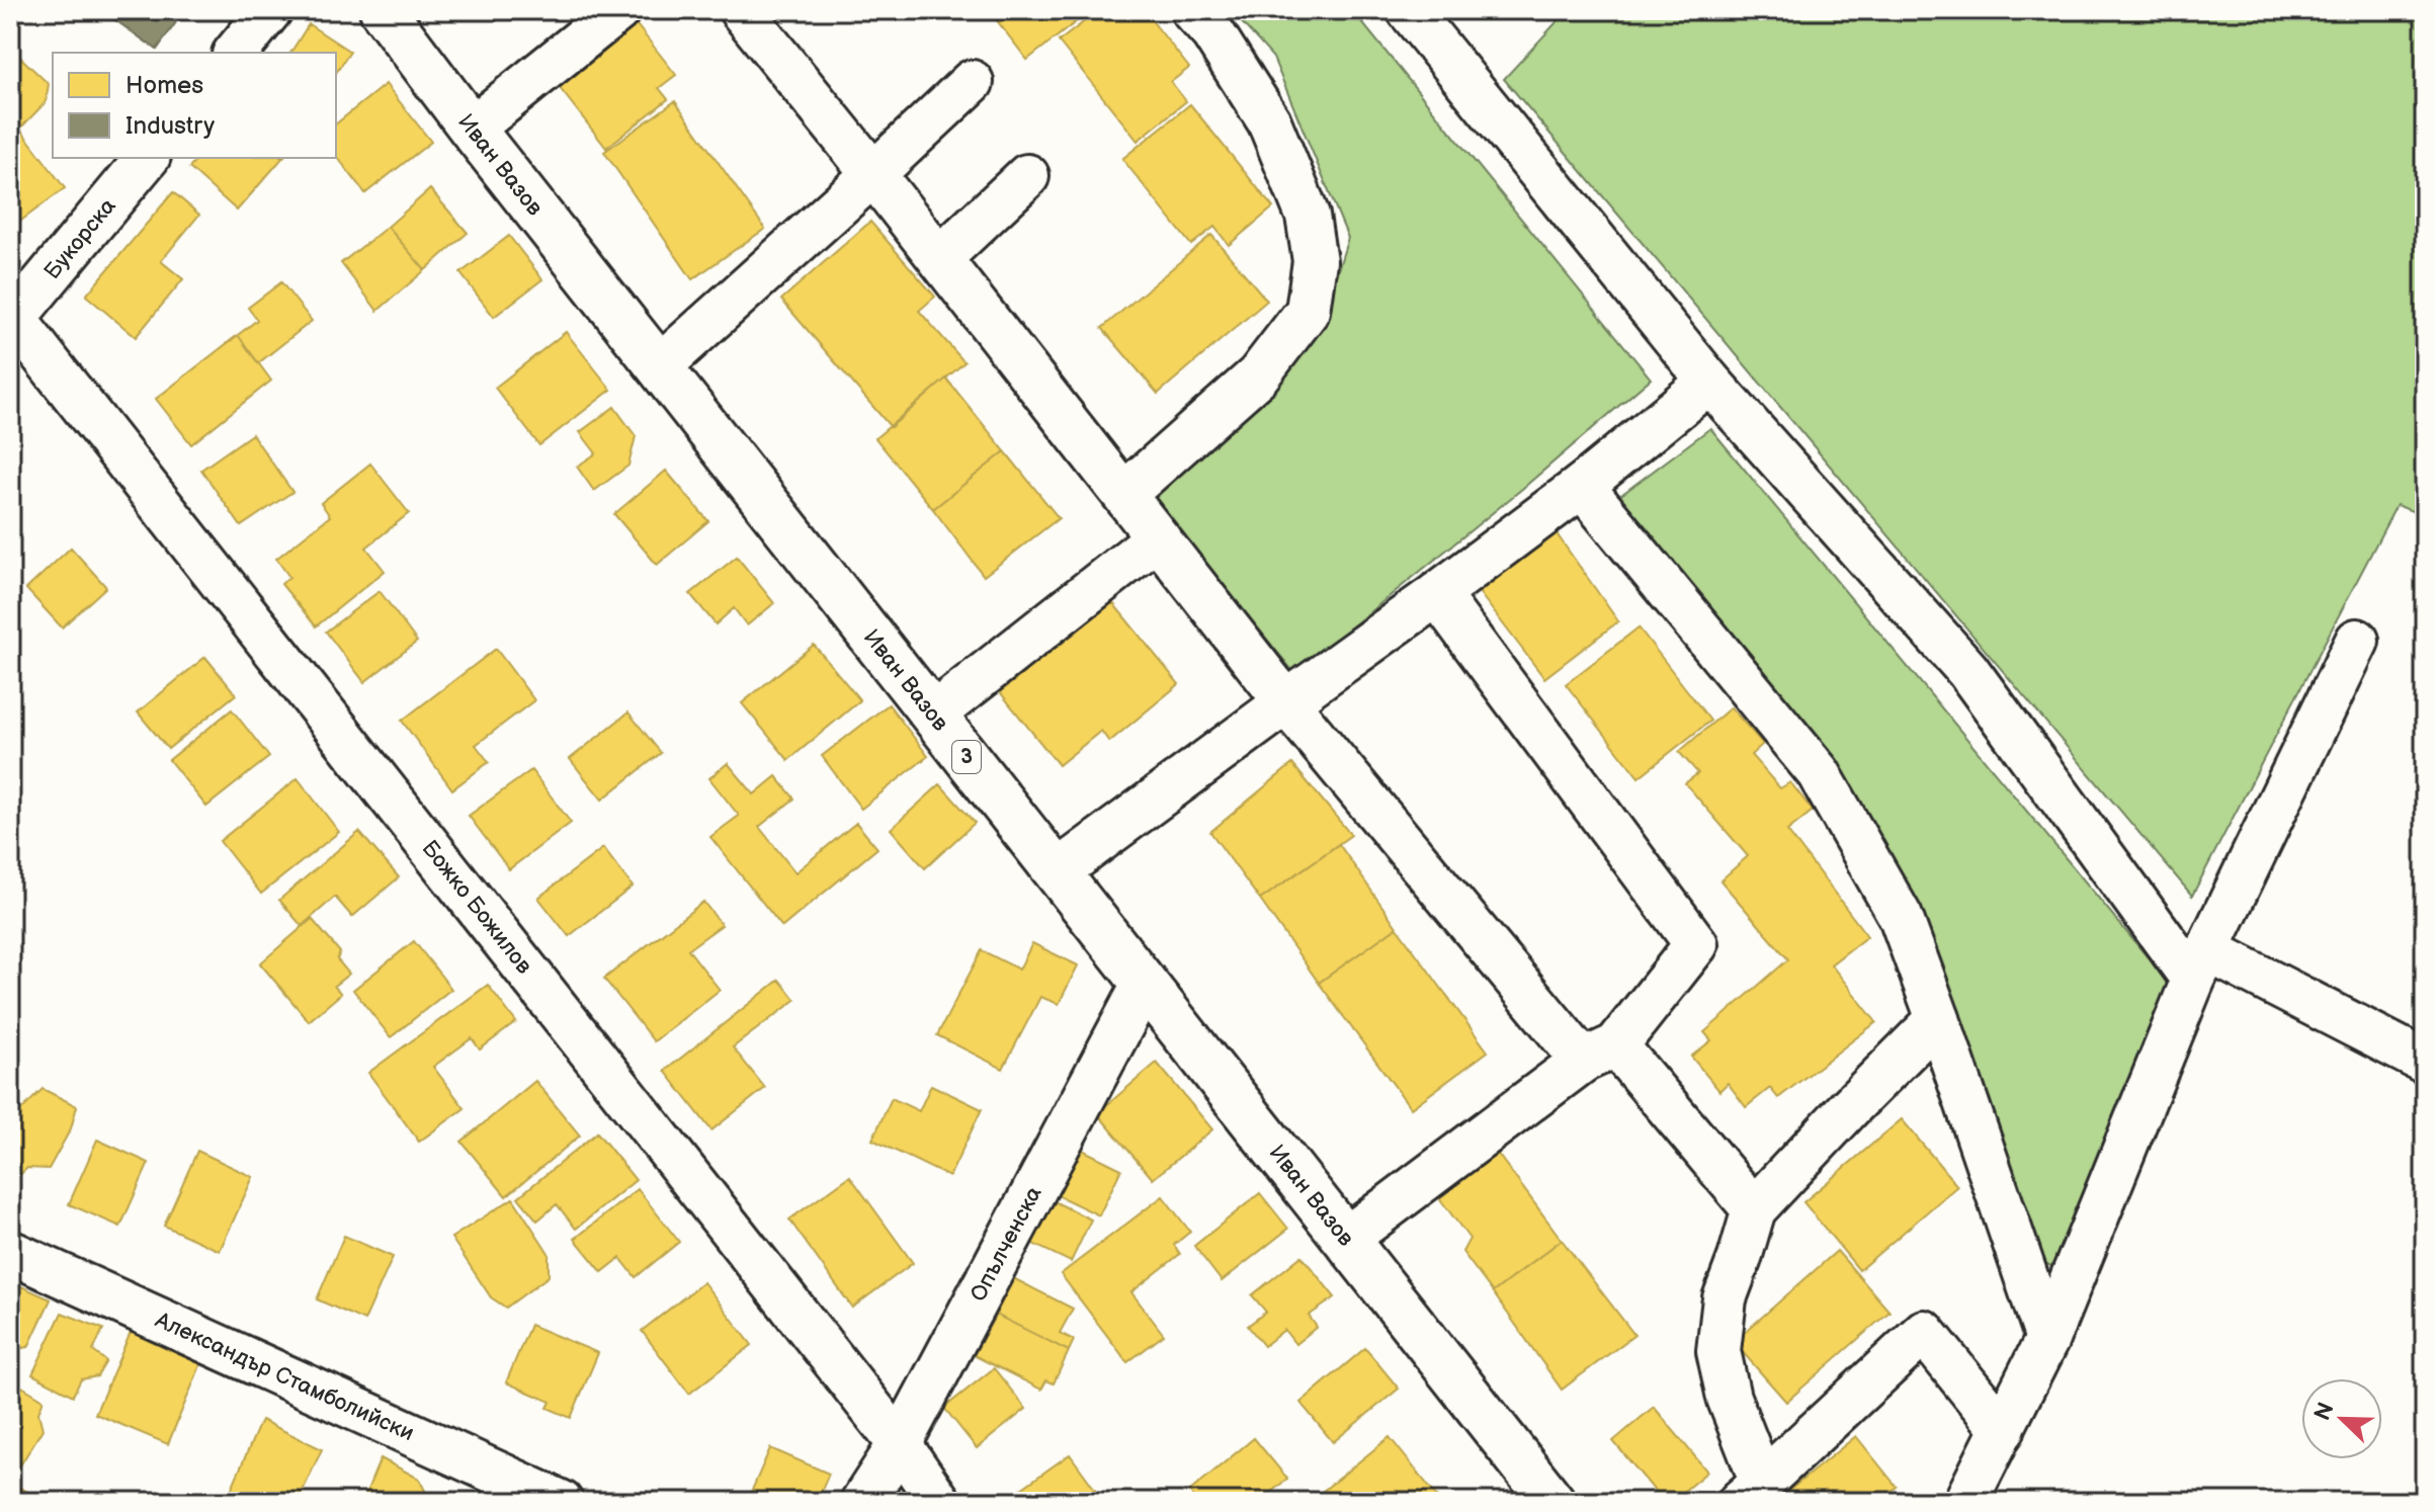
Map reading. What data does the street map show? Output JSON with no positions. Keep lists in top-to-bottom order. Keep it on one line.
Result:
{"streets":{"main road":["Иван Вазов","3"],"street":["Букорска","Божко Божилов","Опълченска","Александър Стамболийски"]},"crossings":[["Иван Вазов","Опълченска"],["Букорска","Божко Божилов"],["Божко Божилов","Опълченска"]],"legend":["Homes","Industry"],"north":"top left"}
